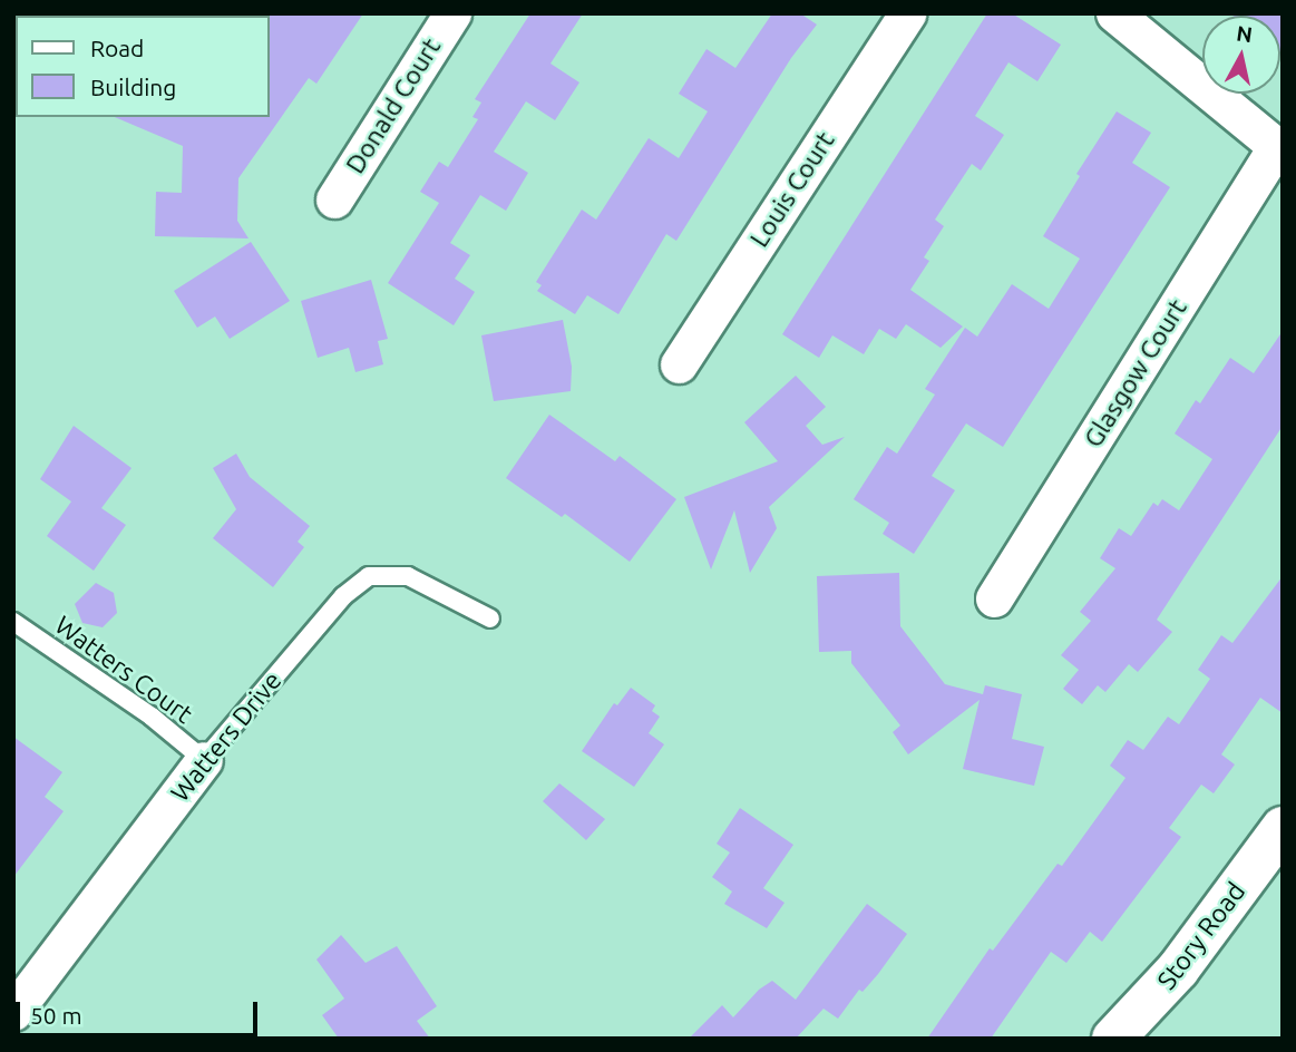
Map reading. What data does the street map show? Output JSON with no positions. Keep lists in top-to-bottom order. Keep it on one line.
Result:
{"streets":{"street":["Donald Court","Louis Court","Glasgow Court","Watters Drive","Story Road"],"lane":["Watters Court"]},"crossings":[["Watters Court","Watters Drive"]],"legend":["Road","Building"],"scale_bar":"50 m","north":"top"}
